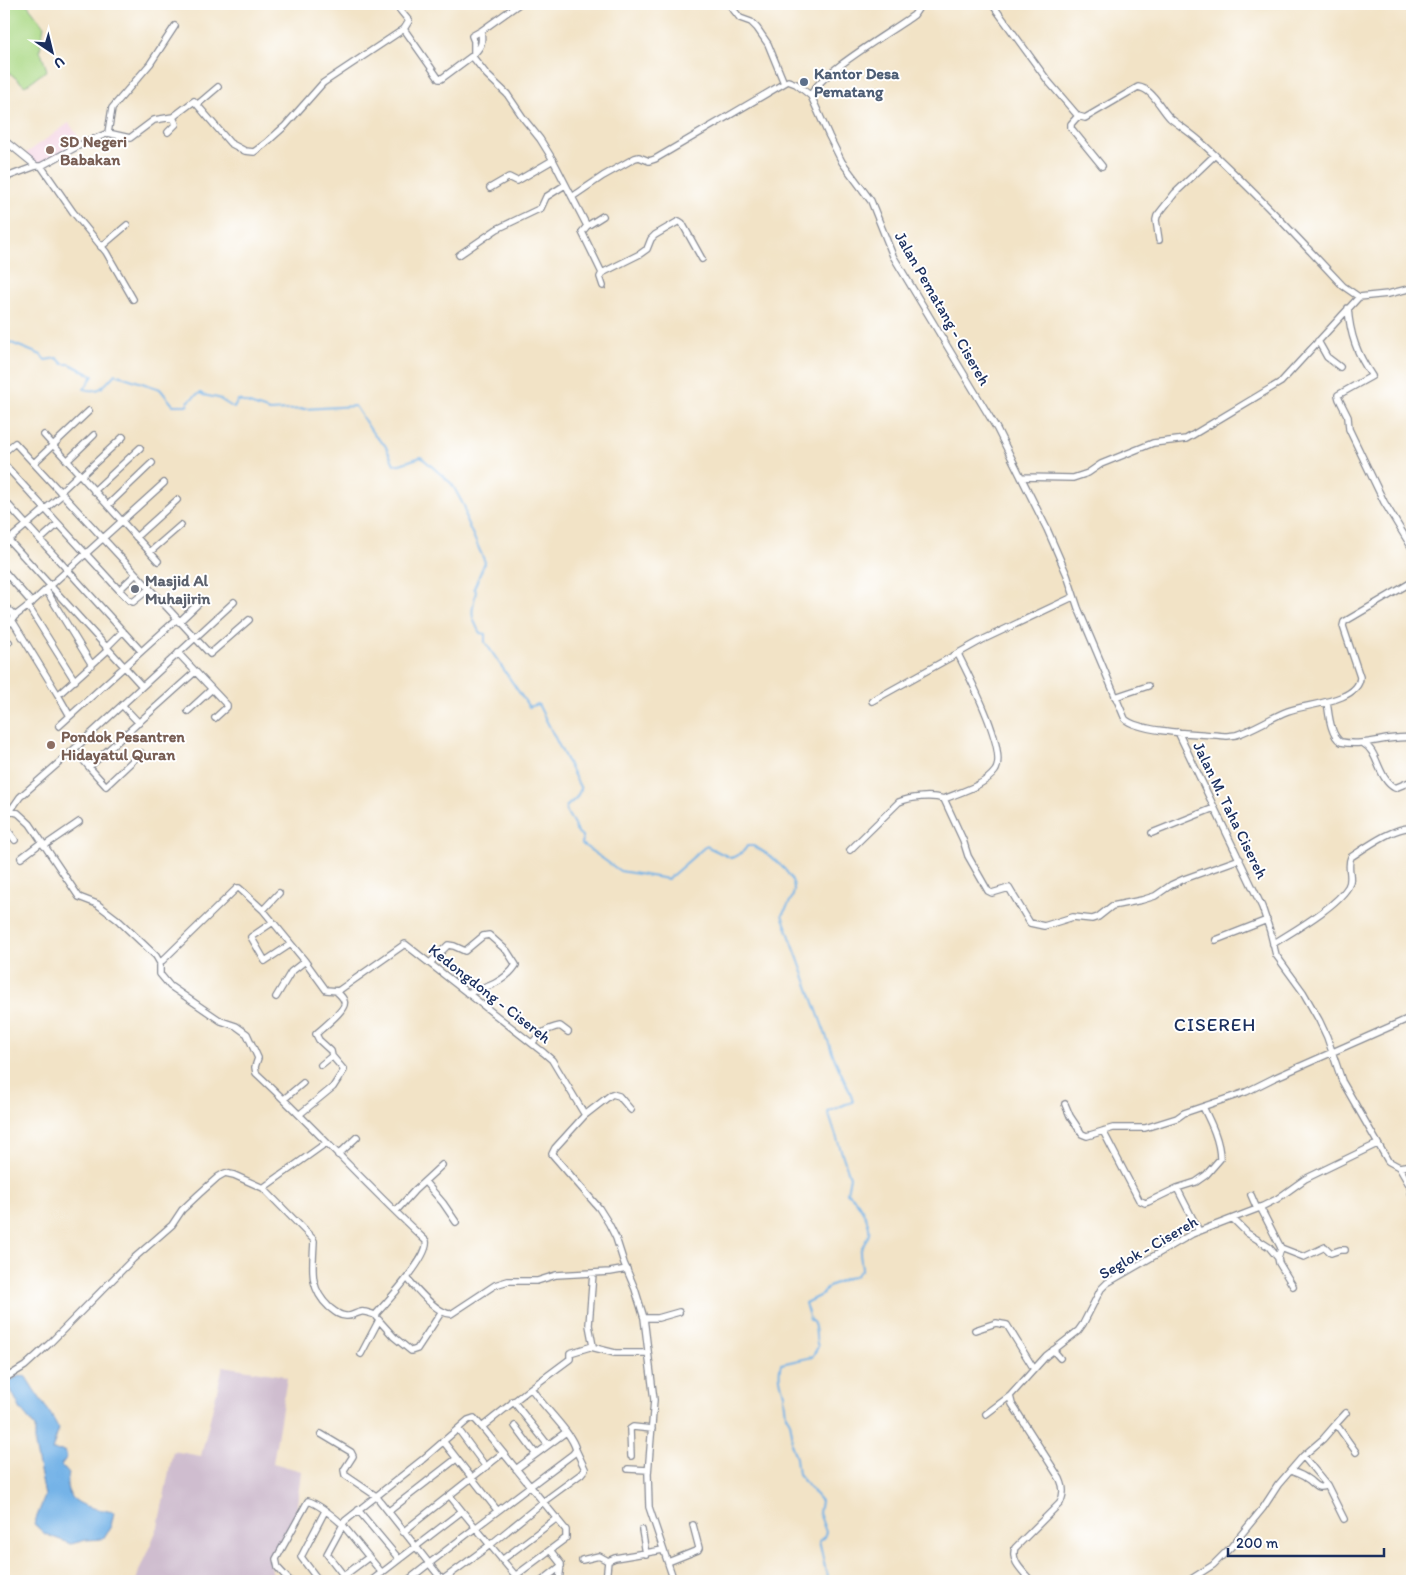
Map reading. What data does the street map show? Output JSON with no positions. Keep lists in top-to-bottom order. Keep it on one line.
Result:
{"streets":{"street":["Jalan Pematang - Cisereh","Jalan M. Taha Cisereh","Kedongdong - Cisereh","Seglok - Cisereh"]},"crossings":[["Jalan Pematang - Cisereh","Jalan M. Taha Cisereh"],["Jalan M. Taha Cisereh","Seglok - Cisereh"]],"districts":["CISEREH"],"places":["Kantor Desa Pematang","SD Negeri Babakan","Masjid Al Muhajirin","Pondok Pesantren Hidayatul Quran"],"scale_bar":"200 m","north":"bottom right"}
